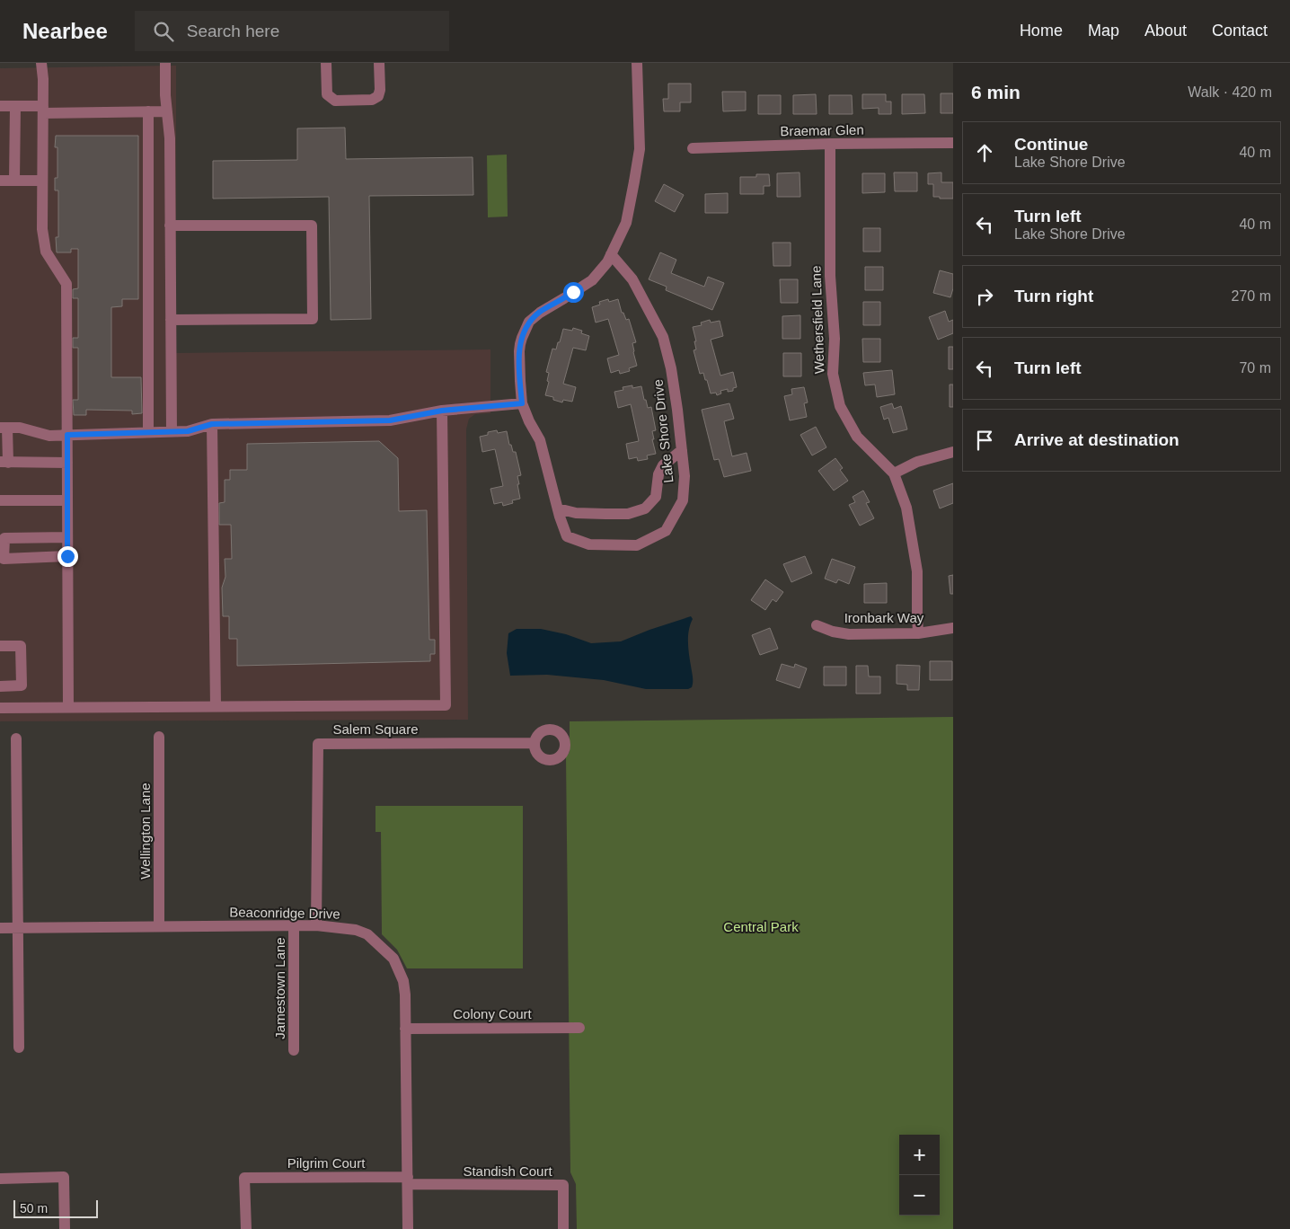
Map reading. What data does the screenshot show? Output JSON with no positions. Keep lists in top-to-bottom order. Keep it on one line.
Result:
{"streets":{"street":["Braemar Glen","Wethersfield Lane","Lake Shore Drive","Ironbark Way","Salem Square","Wellington Lane","Beaconridge Drive","Jamestown Lane","Colony Court","Pilgrim Court","Standish Court"]},"crossings":[["Braemar Glen","Wethersfield Lane"],["Wethersfield Lane","Ironbark Way"],["Salem Square","Beaconridge Drive"],["Wellington Lane","Beaconridge Drive"],["Beaconridge Drive","Jamestown Lane"],["Beaconridge Drive","Colony Court"],["Beaconridge Drive","Pilgrim Court"],["Beaconridge Drive","Standish Court"],["Pilgrim Court","Standish Court"]],"parks":["Central Park"],"scale_bar":"50 m","page":{"header":"Nearbee","search":"Search here","nav":["Home","Map","About","Contact"],"heading":["6 min","Walk · 420 m"],"list":[["Continue","Lake Shore Drive","40 m"],["Turn left","Lake Shore Drive","40 m"],["Turn right","270 m"],["Turn left","70 m"],"Arrive at destination"],"map_buttons":["+","−"],"scale":"50 m"}}
